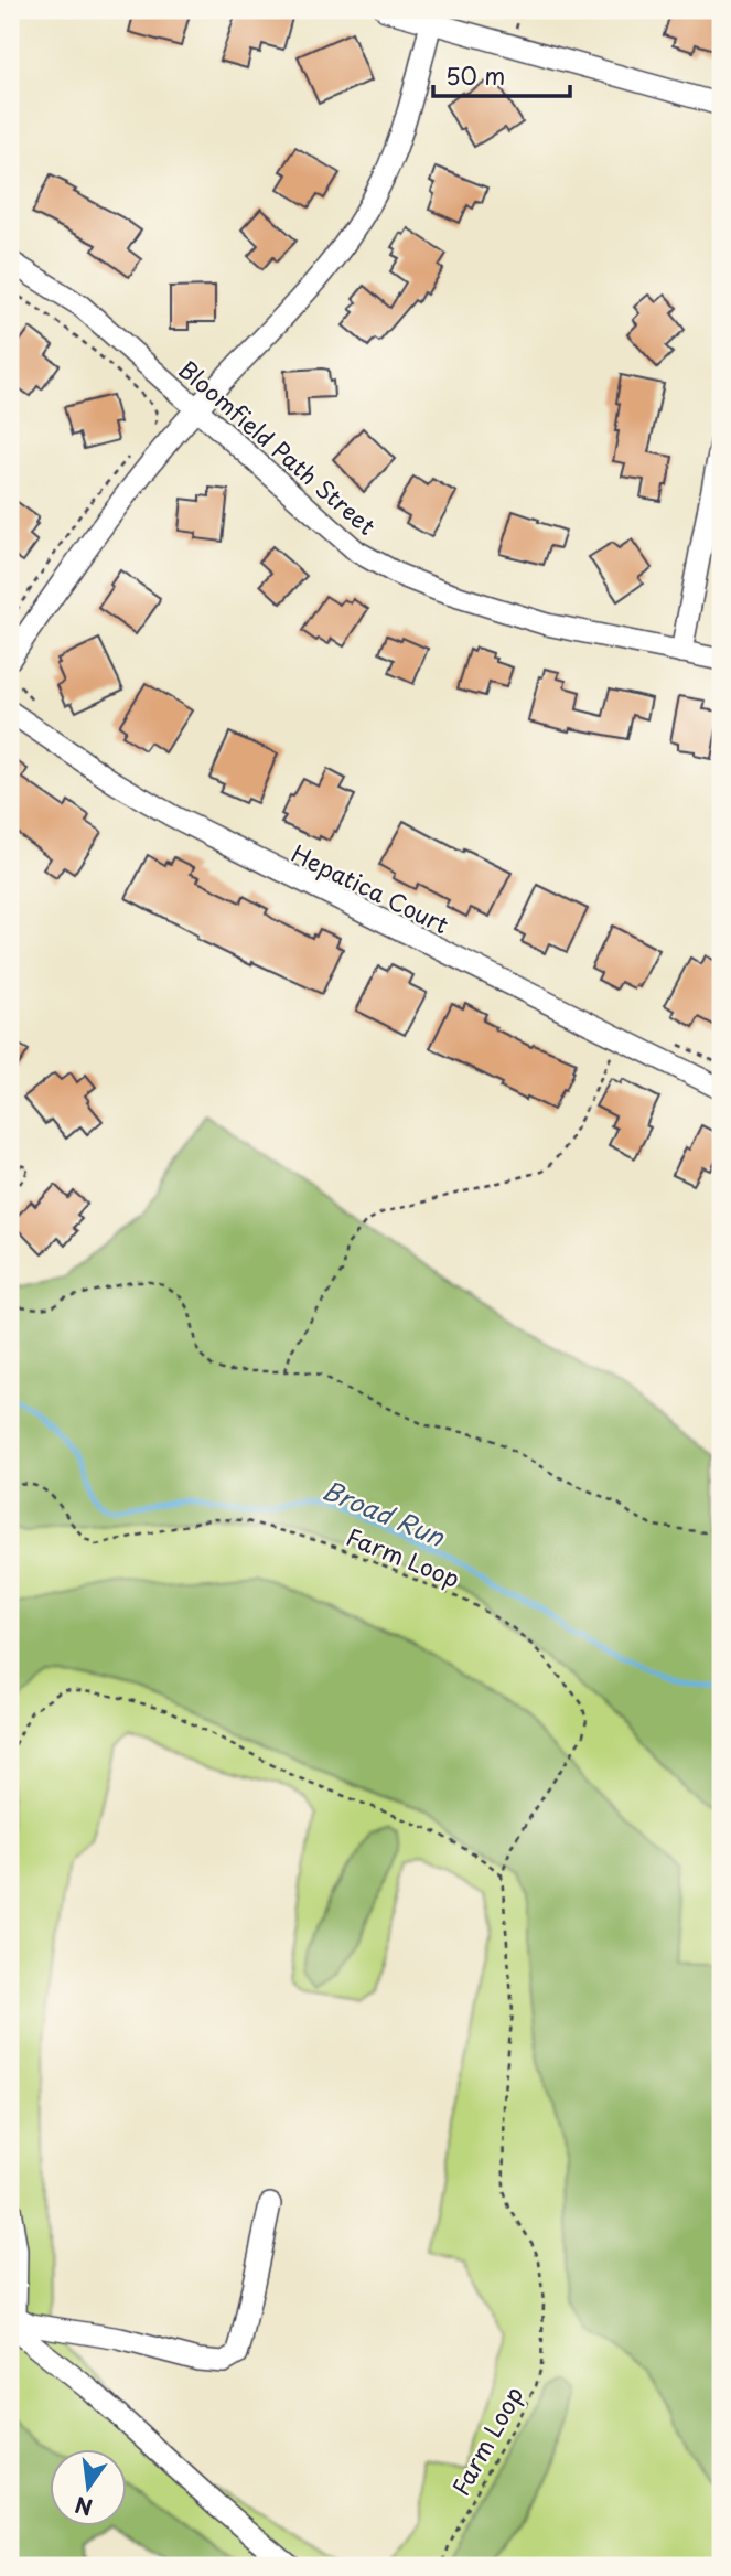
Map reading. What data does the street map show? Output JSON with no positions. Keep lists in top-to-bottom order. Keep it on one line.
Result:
{"streets":{"street":["Bloomfield Path Street","Hepatica Court"],"path":["Farm Loop"]},"water":["Broad Run"],"scale_bar":"50 m","north":"bottom"}
